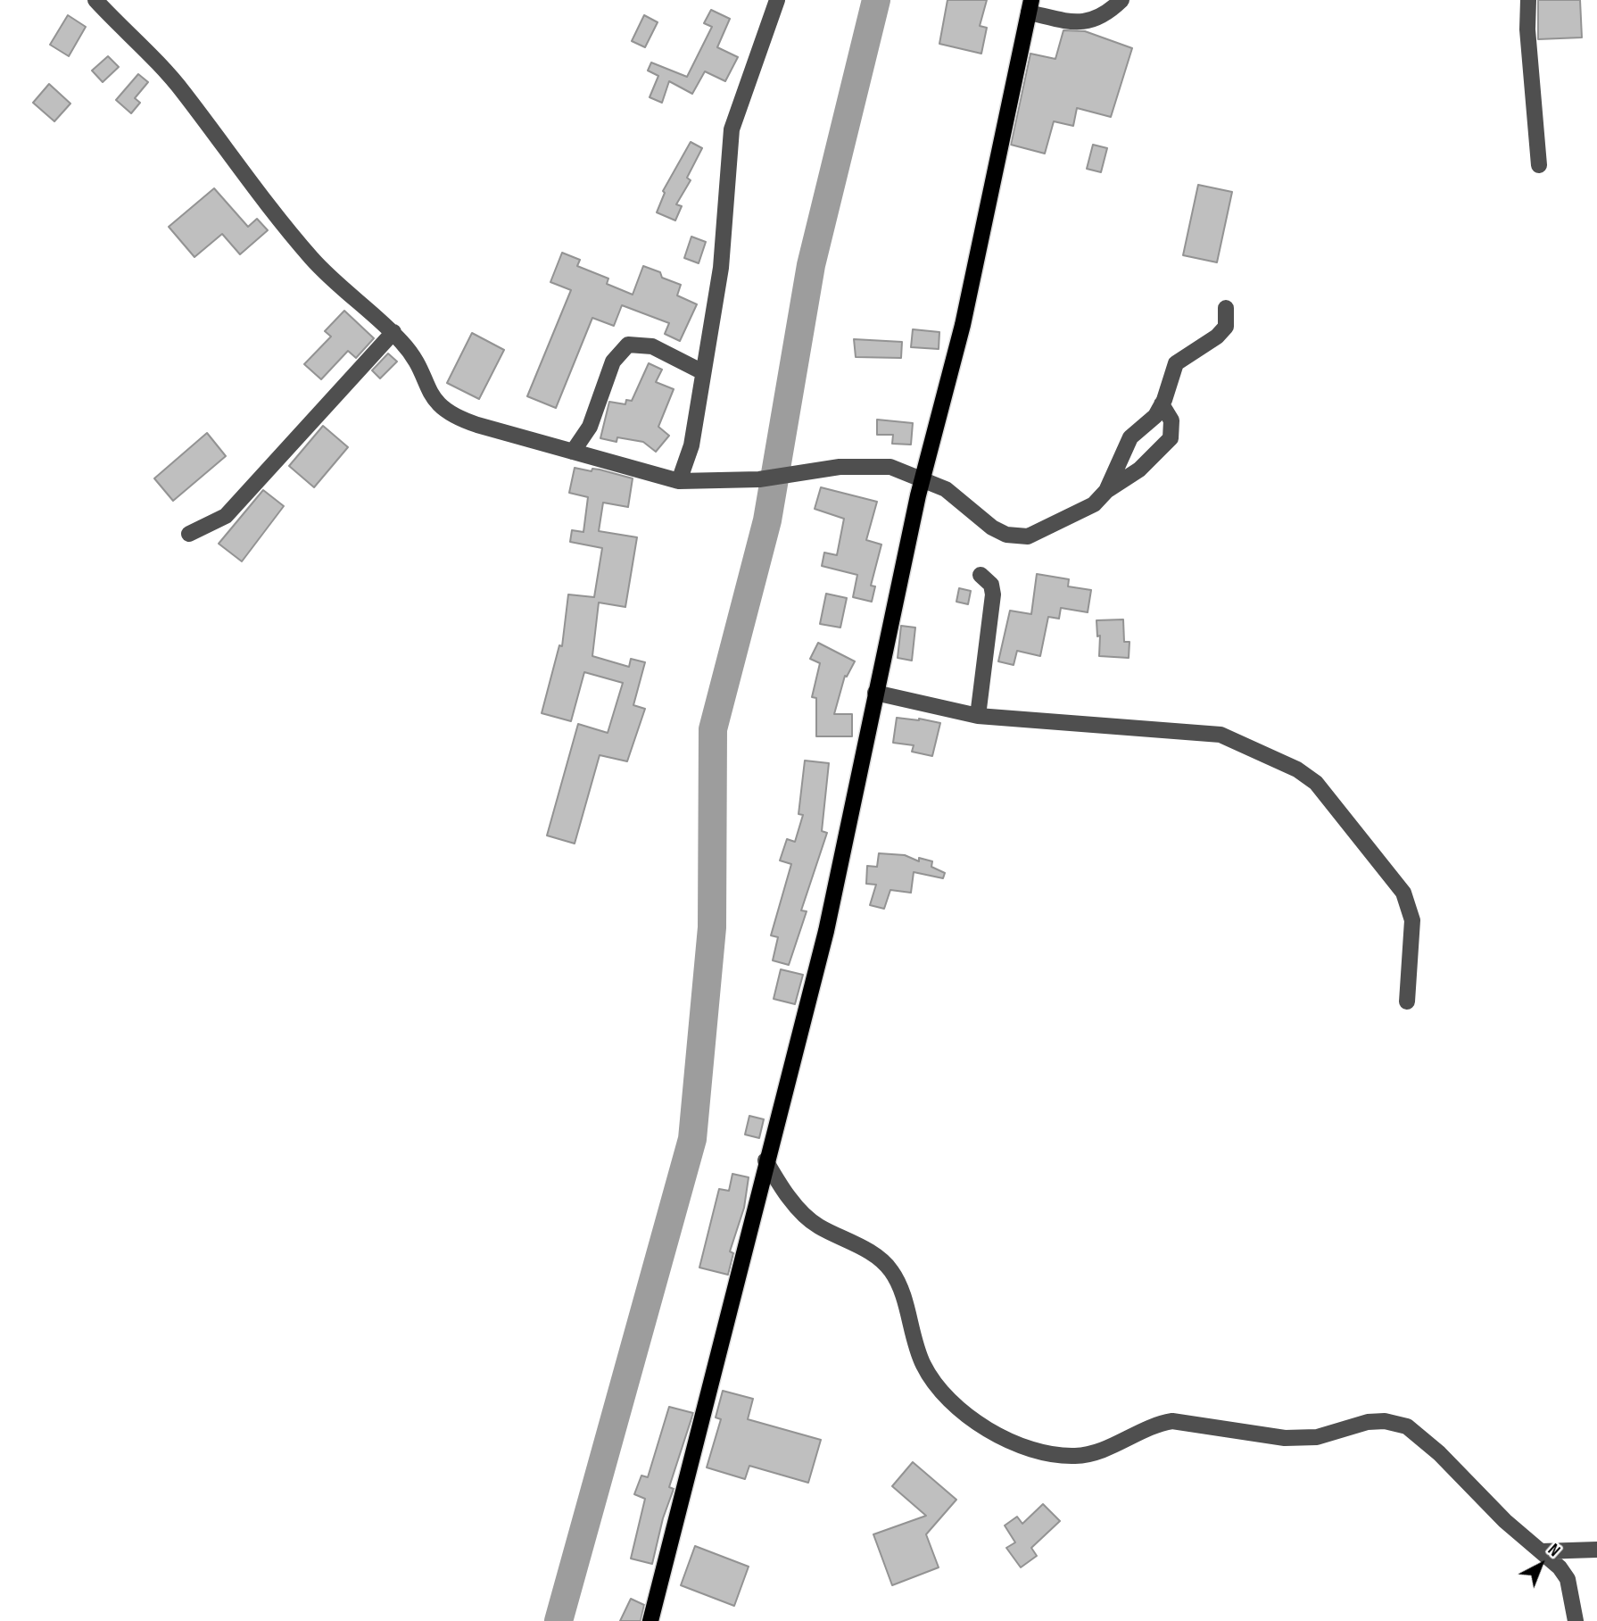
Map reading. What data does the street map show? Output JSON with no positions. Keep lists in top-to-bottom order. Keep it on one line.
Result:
{"north":"top right"}
